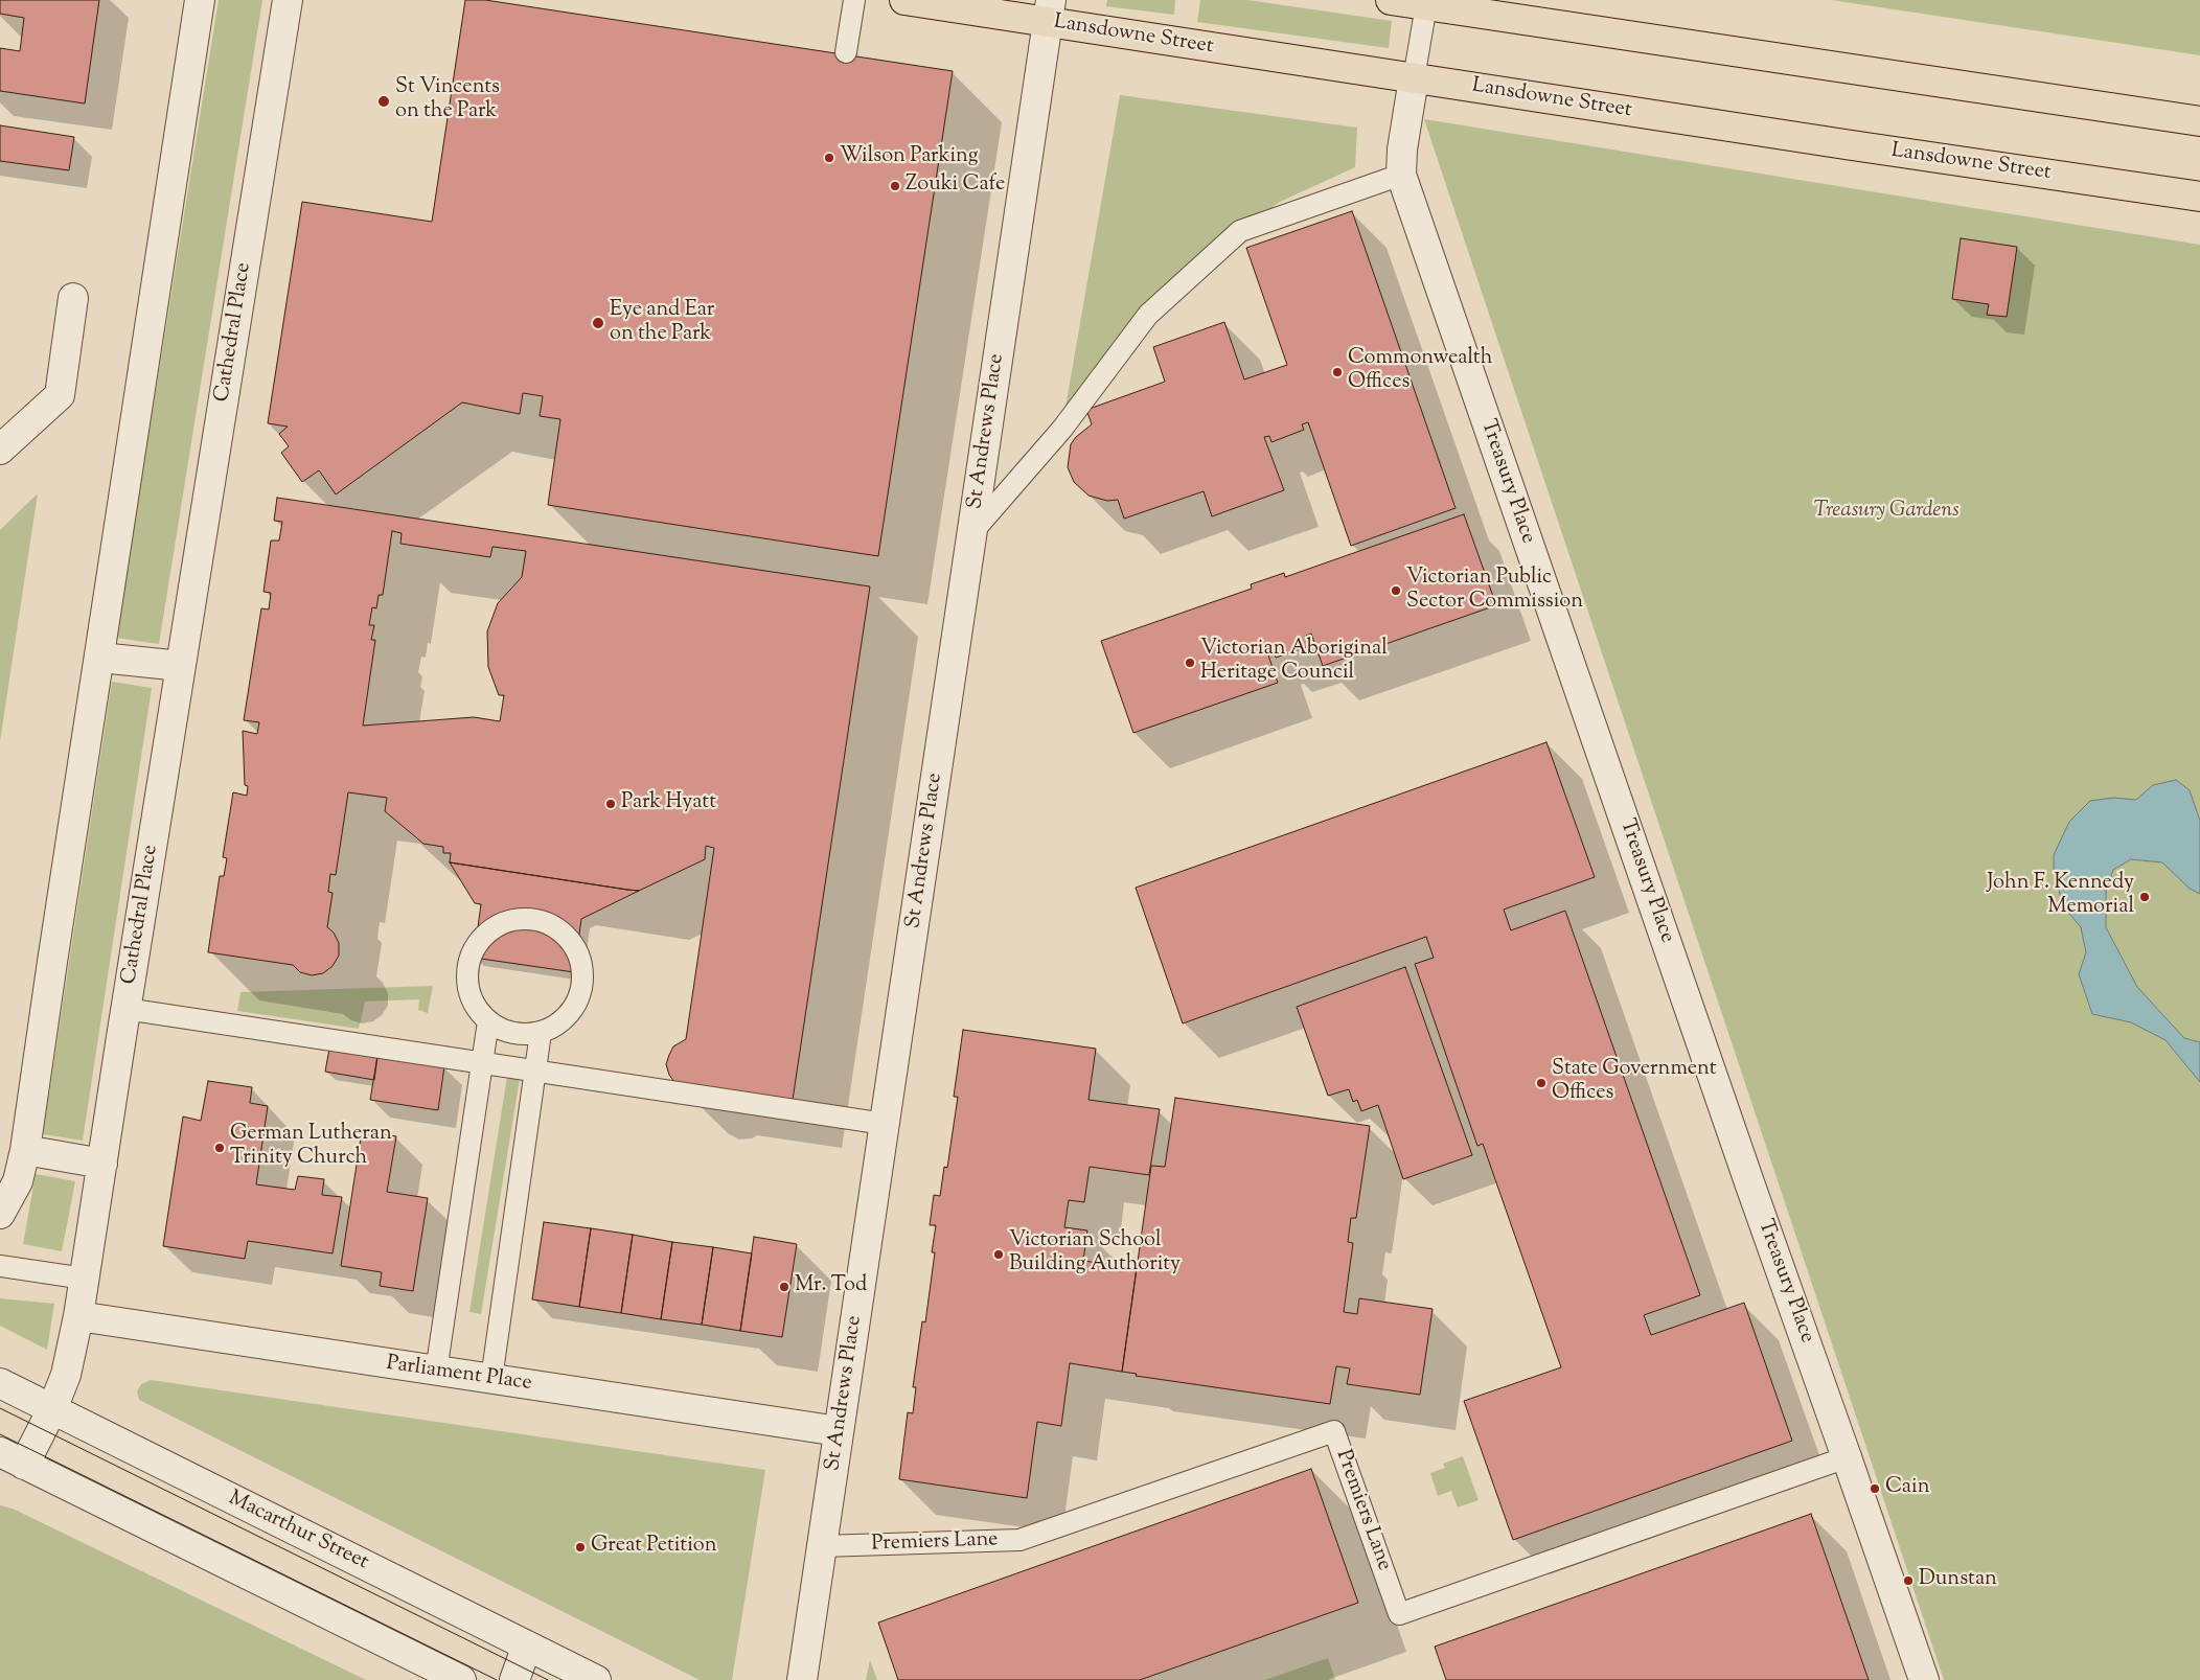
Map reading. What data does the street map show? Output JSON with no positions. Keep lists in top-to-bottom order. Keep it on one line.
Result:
{"streets":{"main road":["Lansdowne Street"],"street":["Cathedral Place","St Andrews Place","Treasury Place","Parliament Place","Macarthur Street"],"lane":["Premiers Lane"]},"crossings":[["Lansdowne Street","St Andrews Place"],["Lansdowne Street","Treasury Place"],["Cathedral Place","Parliament Place"],["Cathedral Place","Macarthur Street"],["St Andrews Place","Parliament Place"],["St Andrews Place","Premiers Lane"],["Treasury Place","Premiers Lane"]],"parks":["Treasury Gardens"],"places":["St Vincents on the Park","Wilson Parking","Zouki Cafe","Eye and Ear on the Park","Commonwealth Offices","Victorian Public Sector Commission","Victorian Aboriginal Heritage Council","Park Hyatt","John F. Kennedy Memorial","State Government Offices","German Lutheran Trinity Church","Victorian School Building Authority","Mr. Tod","Cain","Great Petition","Dunstan"]}
